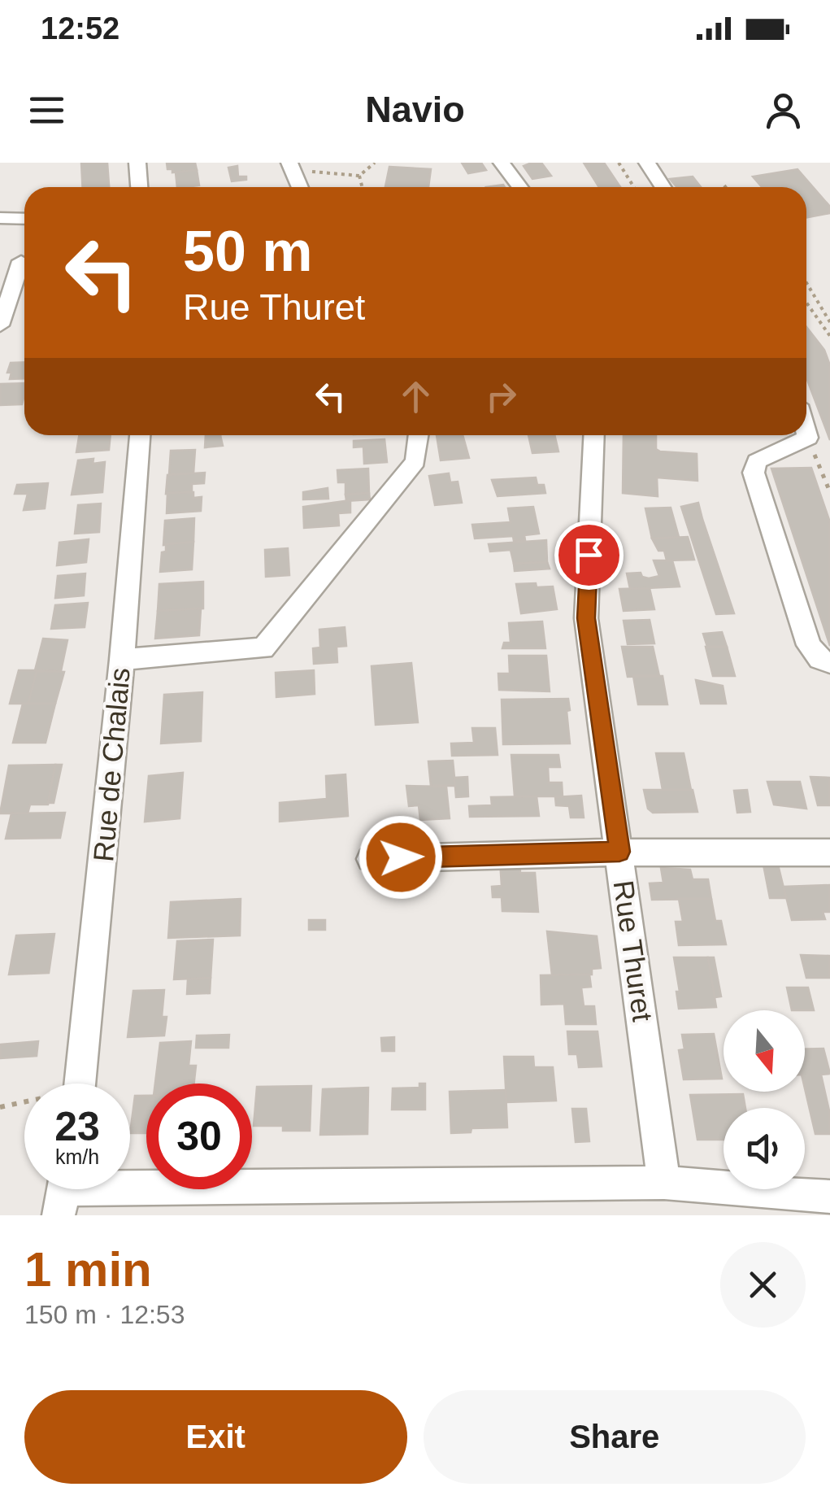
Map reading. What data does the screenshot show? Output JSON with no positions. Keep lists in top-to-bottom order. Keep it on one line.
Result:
{"streets":{"street":["Rue de Chalais","Rue Thuret"]},"north":"bottom","page":{"status":"12:52","header":"Navio","turn":["50 m","Rue Thuret"],"speed":"23 km/h","limit":"30","heading":["1 min","150 m · 12:53"],"buttons":["Exit","Share"]}}
